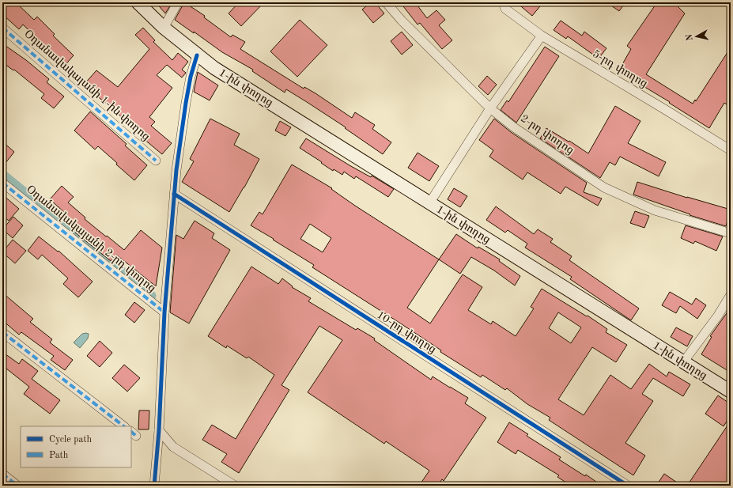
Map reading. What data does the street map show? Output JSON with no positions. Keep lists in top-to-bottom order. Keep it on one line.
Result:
{"streets":{"main road":["1-ին փողոց"],"street":["5-րդ փողոց","Օդանավակայանի 1-ին փողոց","2-րդ փողոց","Օդանավակայանի 2-րդ փողոց","10-րդ փողոց"]},"legend":["Cycle path","Path"],"north":"left"}
